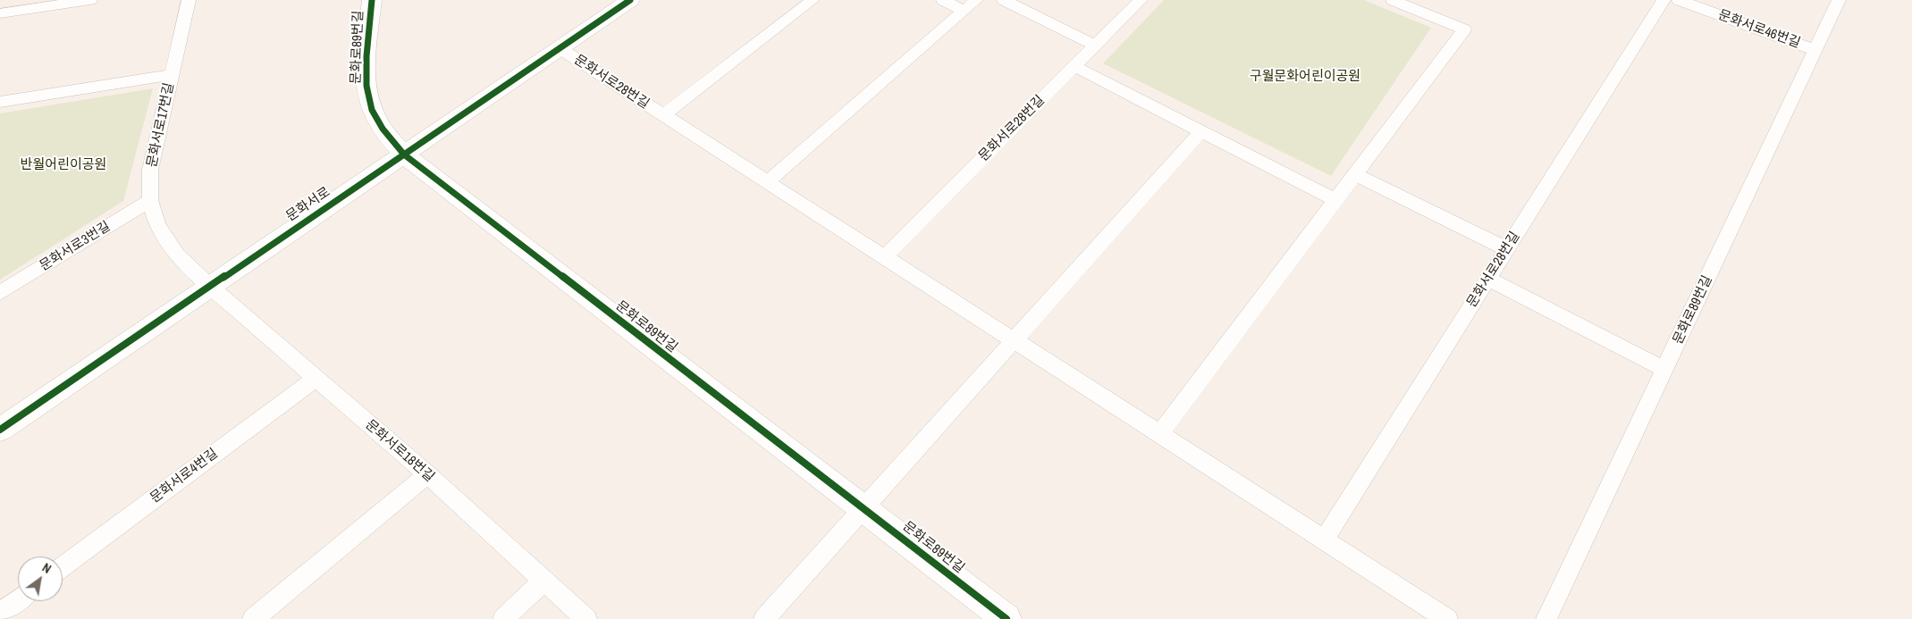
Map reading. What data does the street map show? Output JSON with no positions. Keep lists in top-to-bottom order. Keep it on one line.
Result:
{"streets":{"street":["문화로89번길","문화서로"],"lane":["문화서로46번길","문화서로28번길","문화서로17번길","문화서로3번길","문화서로18번길","문화서로4번길"]},"crossings":[["문화서로46번길","문화로89번길"],["문화로89번길","문화서로"],["문화서로28번길","문화서로"],["문화서로17번길","문화서로"],["문화서로17번길","문화서로3번길"],["문화서로17번길","문화서로18번길"],["문화서로","문화서로18번길"],["문화서로18번길","문화서로4번길"]],"parks":["구월문화어린이공원","반월어린이공원"],"north":"top right"}
